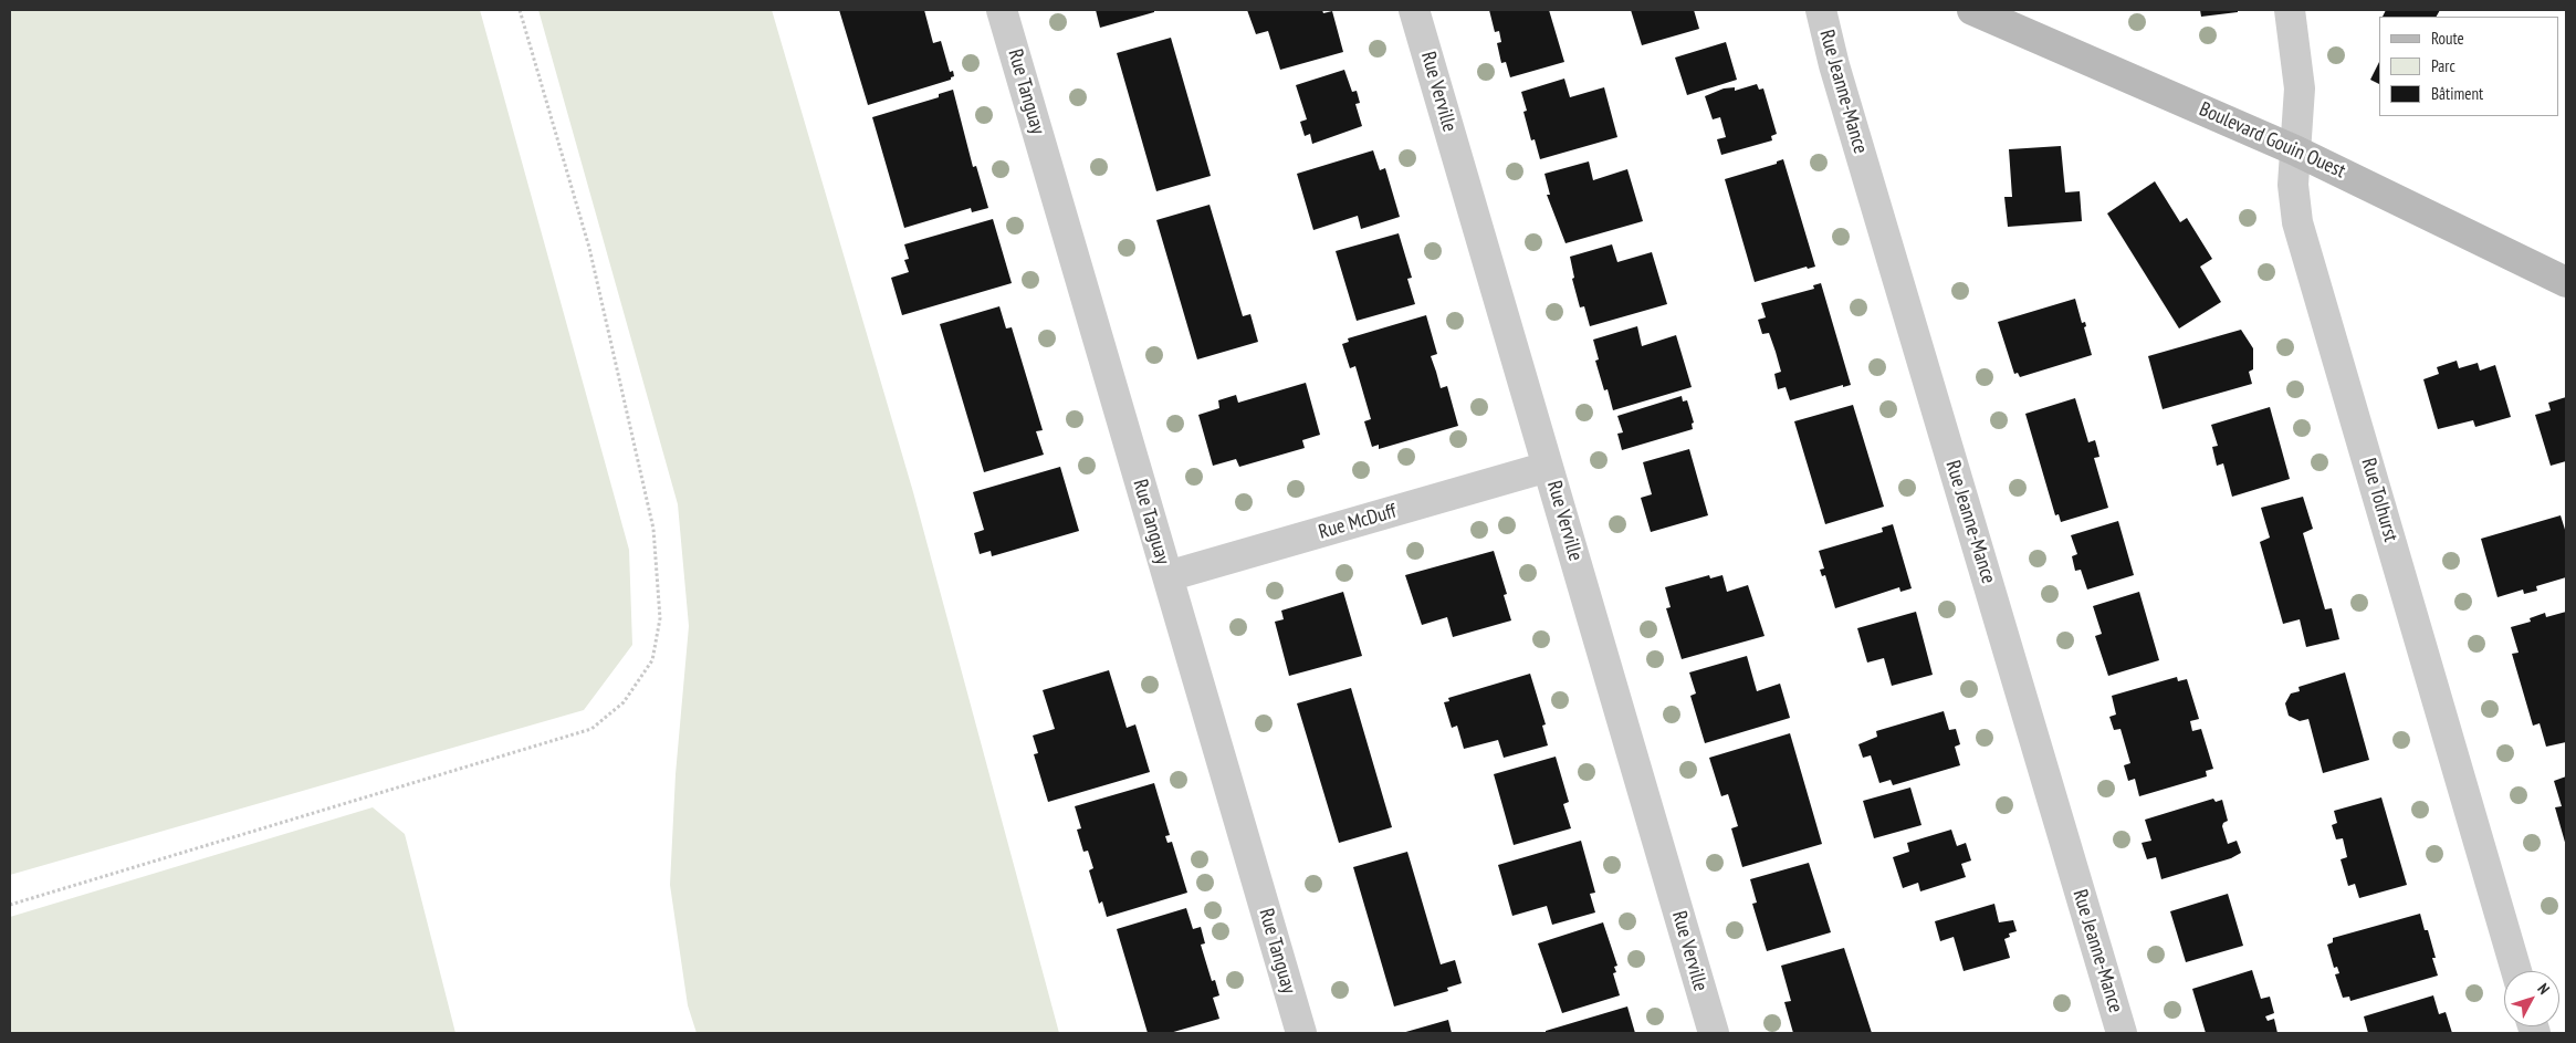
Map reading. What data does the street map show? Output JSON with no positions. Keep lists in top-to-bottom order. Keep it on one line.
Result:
{"streets":{"street":["Rue Tanguay","Rue Verville","Rue Jeanne-Mance","Boulevard Gouin Ouest","Rue Tolhurst","Rue McDuff"]},"crossings":[["Rue Tanguay","Rue McDuff"],["Rue Verville","Rue McDuff"],["Boulevard Gouin Ouest","Rue Tolhurst"]],"legend":["Route","Parc","Bâtiment"],"north":"top right"}
